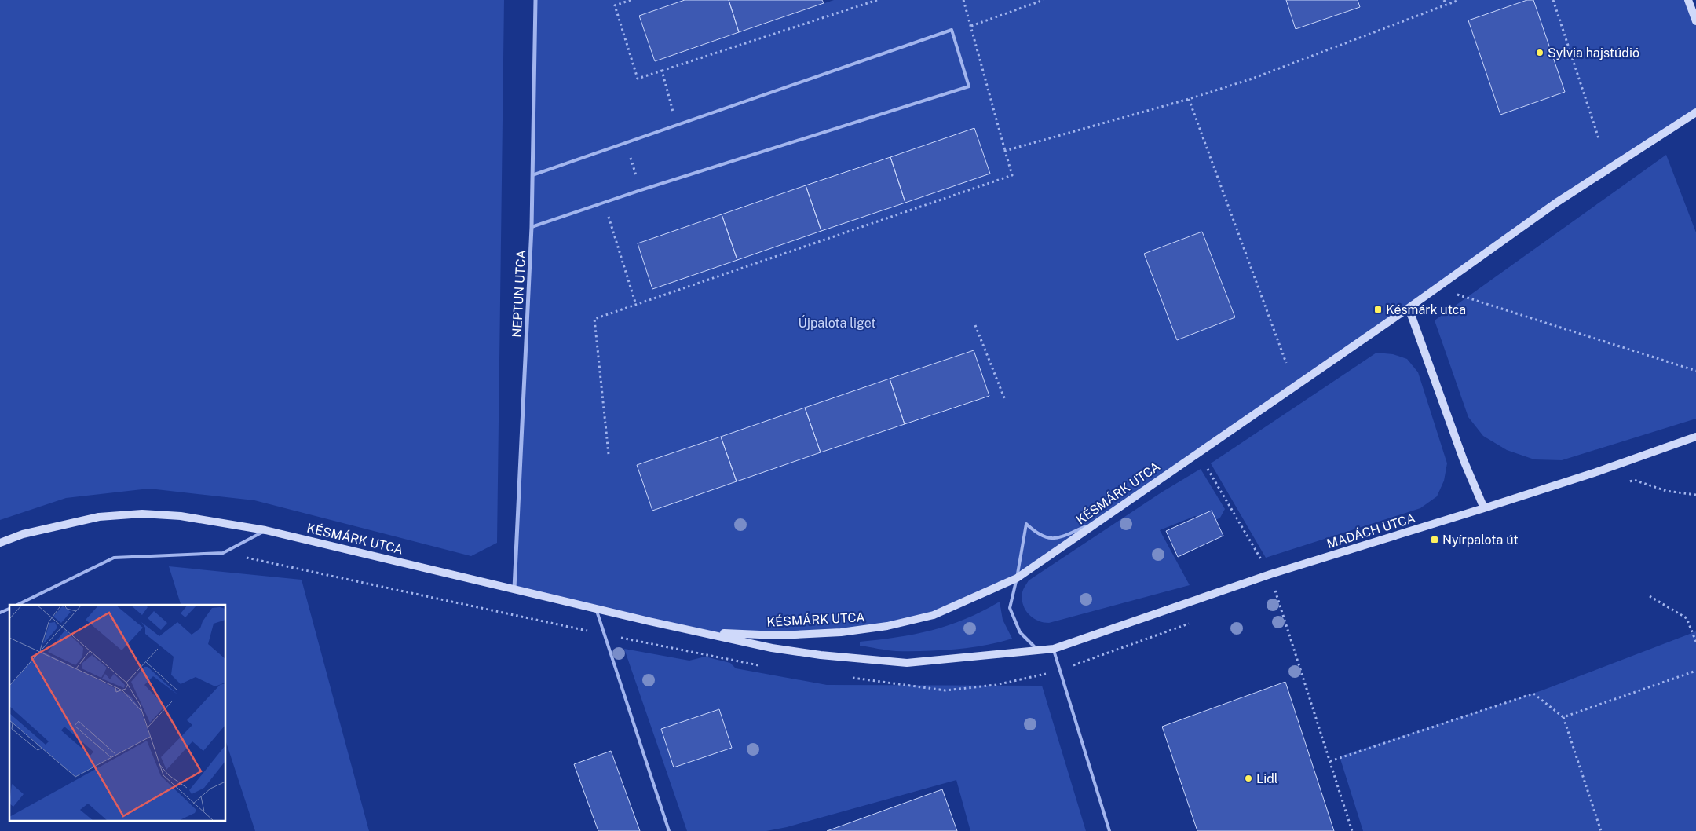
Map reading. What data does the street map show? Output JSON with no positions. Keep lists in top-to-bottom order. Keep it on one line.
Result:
{"streets":{"street":["NEPTUN UTCA","KÉSMÁRK UTCA","MADÁCH UTCA"]},"crossings":[["NEPTUN UTCA","KÉSMÁRK UTCA"],["KÉSMÁRK UTCA","MADÁCH UTCA"]],"parks":["Újpalota liget"],"places":{"other":["Sylvia hajstúdió","Lidl"],"transit":["Késmárk utca","Nyírpalota út"]}}
